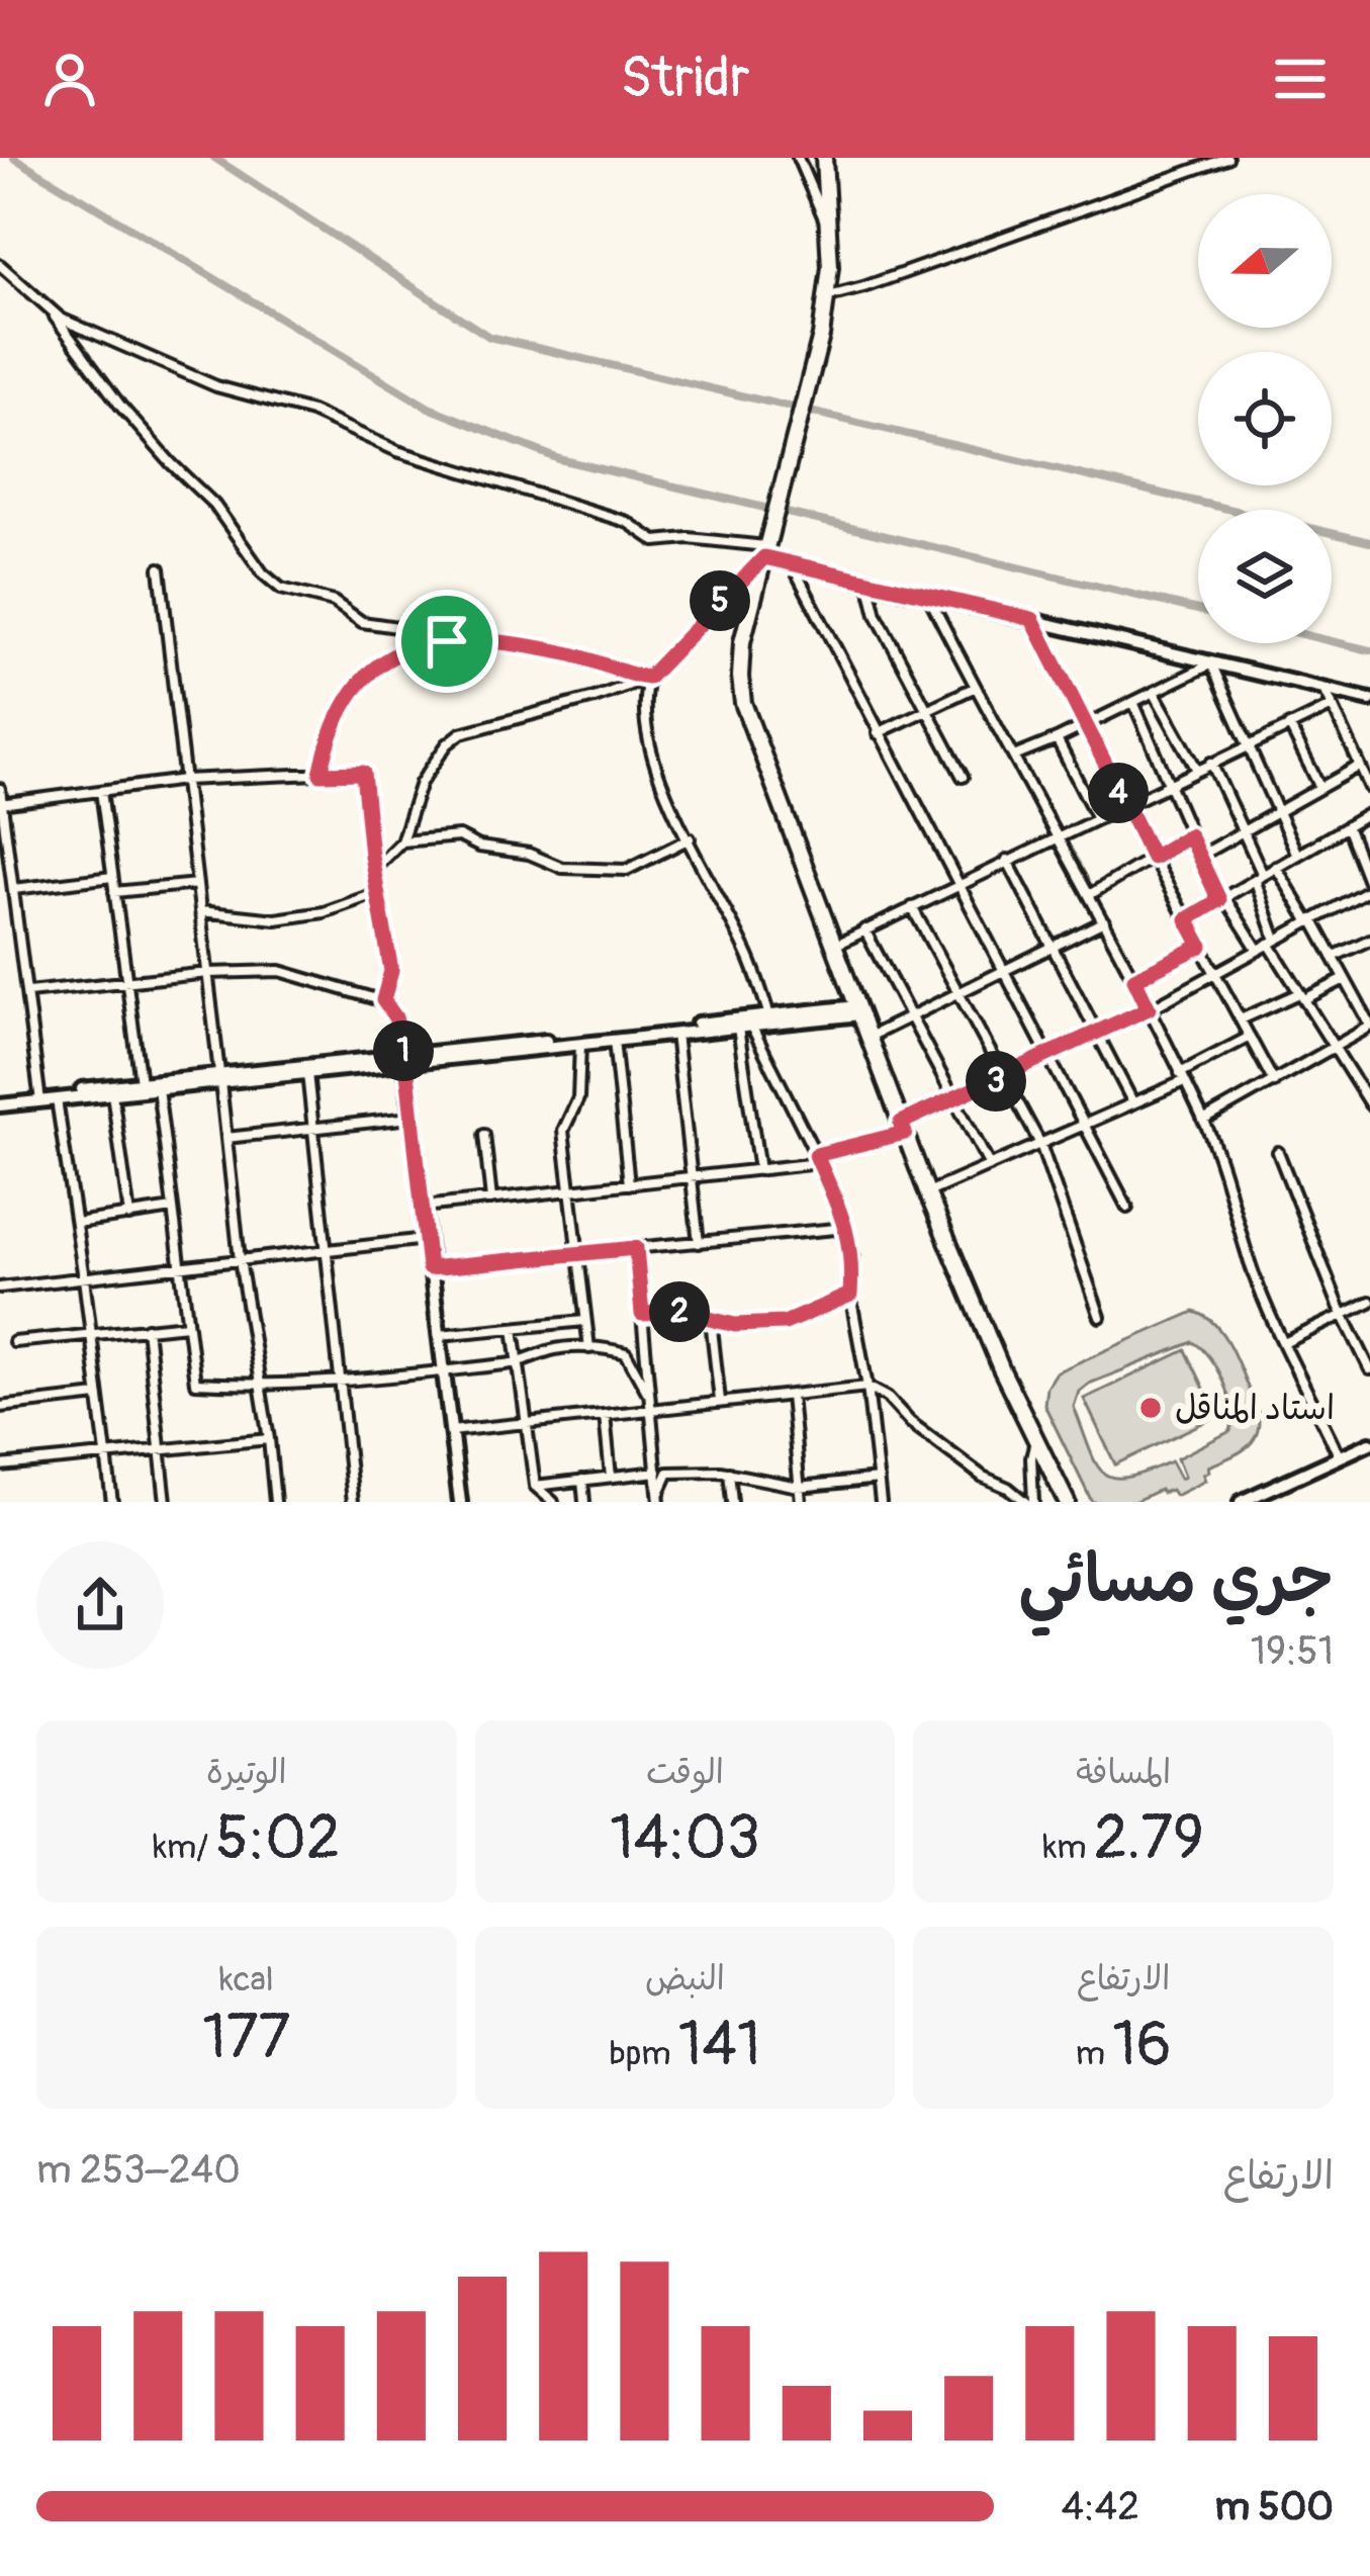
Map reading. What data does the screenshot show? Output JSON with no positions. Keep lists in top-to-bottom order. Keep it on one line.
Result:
{"places":["استاد المناقل"],"north":"left","page":{"header":"Stridr","pins":["5","4","1","3","2"],"heading":["جري مسائي","19:51"],"stats":[["المسافة","2.79 km"],["الوقت","14:03"],["الوتيرة","5:02 /km"],["الارتفاع","16 m"],["النبض","141 bpm"],["kcal","177"]],"chart":["الارتفاع","240–253 m"],"list":[{"name":"500 m","note":"4:42"}]}}
